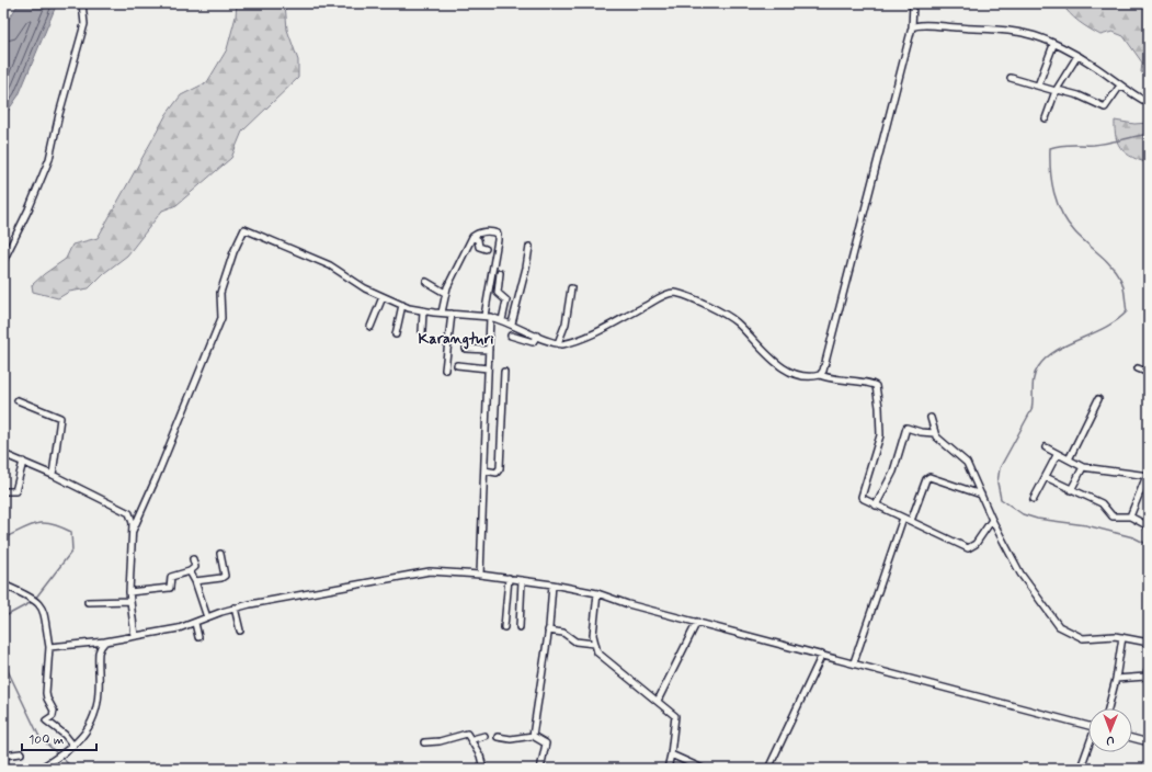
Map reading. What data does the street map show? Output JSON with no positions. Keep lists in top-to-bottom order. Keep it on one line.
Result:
{"districts":["Karangturi"],"scale_bar":"100 m","north":"bottom"}
